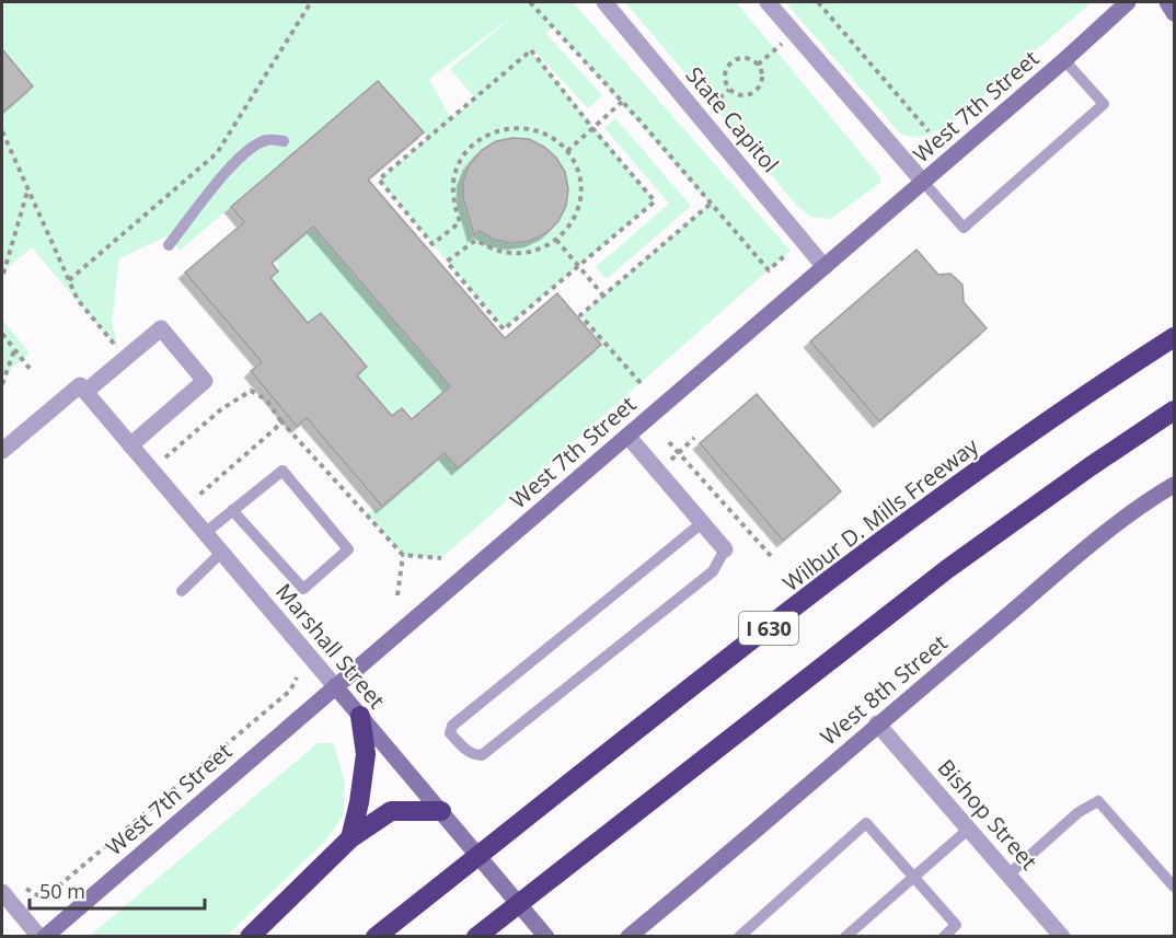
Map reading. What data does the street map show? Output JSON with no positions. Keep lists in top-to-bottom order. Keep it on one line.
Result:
{"streets":{"highway":["Wilbur D. Mills Freeway","I 630"],"street":["West 7th Street","State Capitol","Marshall Street","West 8th Street","Bishop Street"]},"crossings":[["West 7th Street","State Capitol"],["West 7th Street","Marshall Street"],["West 8th Street","Bishop Street"]],"scale_bar":"50 m"}
